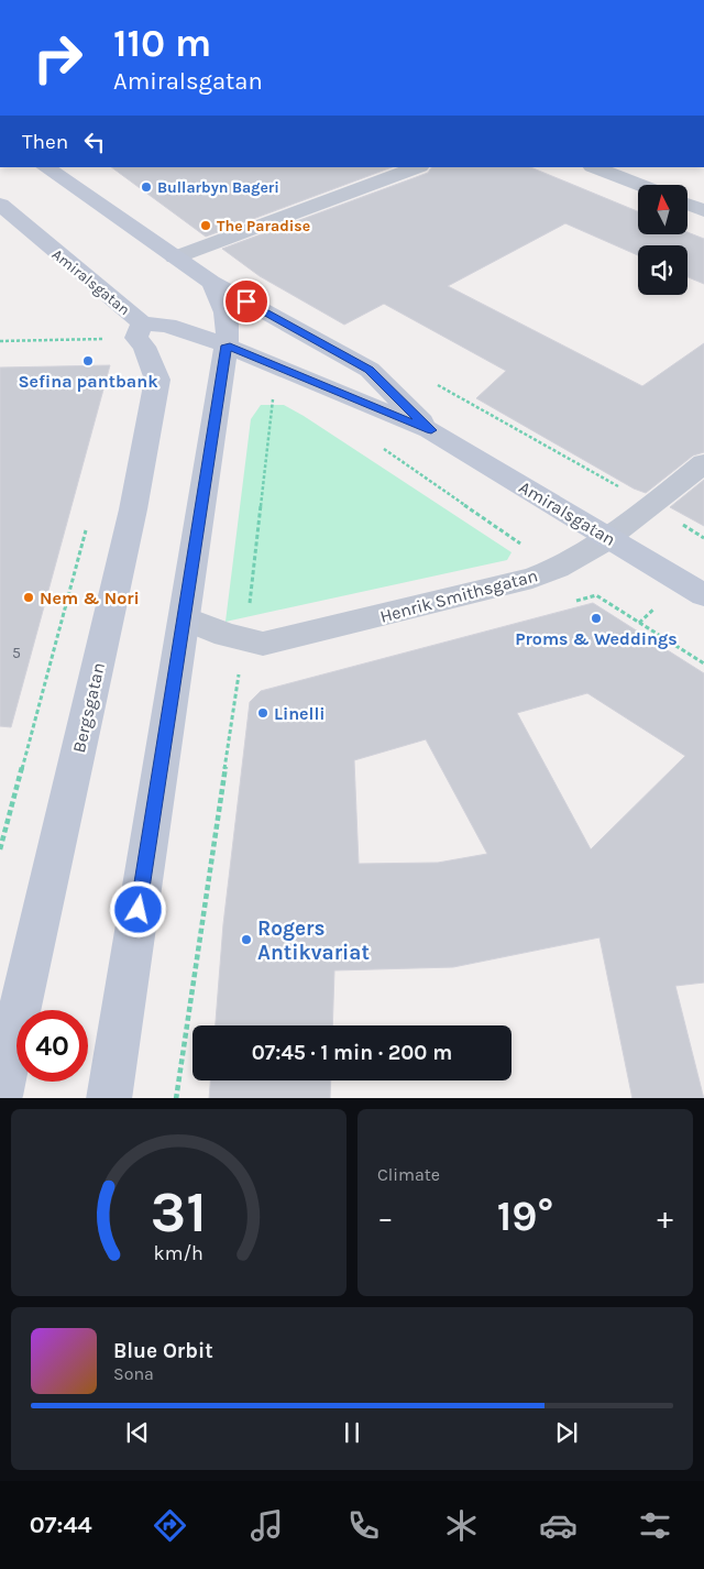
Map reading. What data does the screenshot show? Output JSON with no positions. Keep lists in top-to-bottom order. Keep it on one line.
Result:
{"streets":{"main road":["Amiralsgatan","Bergsgatan"],"street":["Henrik Smithsgatan"]},"crossings":[["Amiralsgatan","Henrik Smithsgatan"],["Amiralsgatan","Bergsgatan"]],"places":["Bullarbyn Bageri","The Paradise","Sefina pantbank","Nem & Nori","Proms & Weddings","Linelli","Rogers Antikvariat"],"house_numbers":["5"],"north":"top","page":{"turn":["110 m","Amiralsgatan"],"then":"Then","limit":"40","trip":"07:45 · 1 min · 200 m","tile":"Climate","heat":["−","19°","+"],"song":["Blue Orbit","Sona"],"tabs":"07:44","gauge":["31","km/h"]}}
